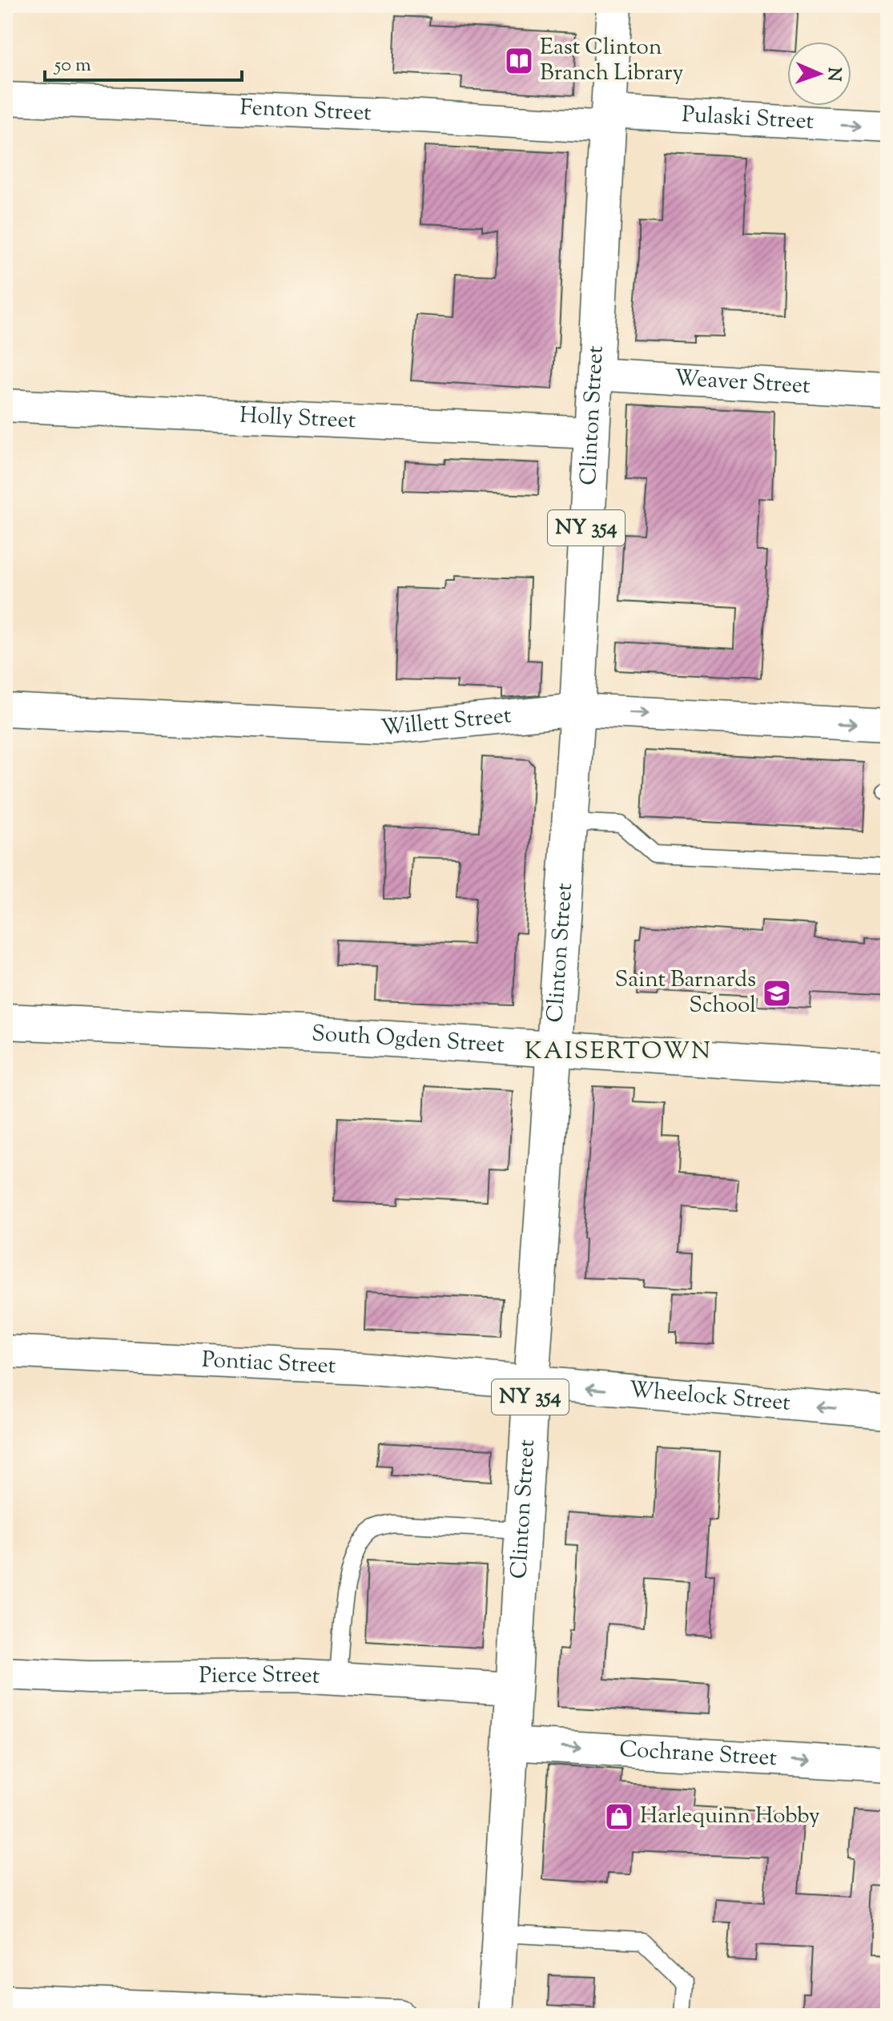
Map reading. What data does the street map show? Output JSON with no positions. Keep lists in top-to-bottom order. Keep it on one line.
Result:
{"streets":{"main road":["Clinton Street","NY 354","South Ogden Street"],"street":["Fenton Street","Pulaski Street","Weaver Street","Holly Street","Willett Street","Pontiac Street","Wheelock Street","Pierce Street","Cochrane Street"]},"crossings":[["Fenton Street","Pulaski Street"],["Fenton Street","Clinton Street"],["Pulaski Street","Clinton Street"],["Weaver Street","Clinton Street"],["Clinton Street","Holly Street"],["Clinton Street","Willett Street"],["Clinton Street","South Ogden Street"],["Clinton Street","Pontiac Street"],["Clinton Street","Wheelock Street"],["Clinton Street","Pierce Street"],["Clinton Street","Cochrane Street"],["Pontiac Street","Wheelock Street"]],"one_way":["Pulaski Street","Willett Street","Wheelock Street","Cochrane Street"],"districts":["KAISERTOWN"],"places":{"library":["East Clinton Branch Library"],"school or university":["Saint Barnards School"],"shop":["Harlequinn Hobby"]},"scale_bar":"50 m","north":"right"}
